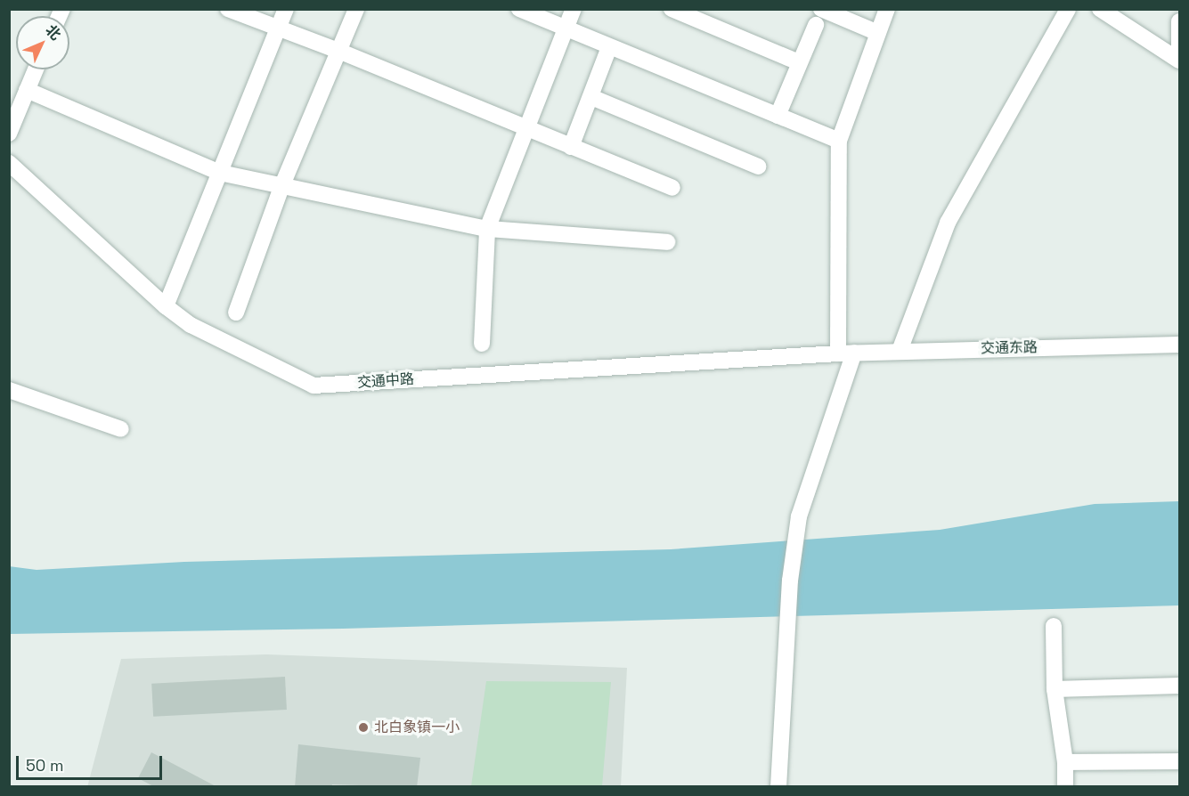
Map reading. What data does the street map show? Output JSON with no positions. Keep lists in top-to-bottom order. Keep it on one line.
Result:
{"streets":{"street":["交通东路","交通中路"]},"crossings":[["交通东路","交通中路"]],"places":["北白象镇一小"],"scale_bar":"50 m","north":"top right"}
